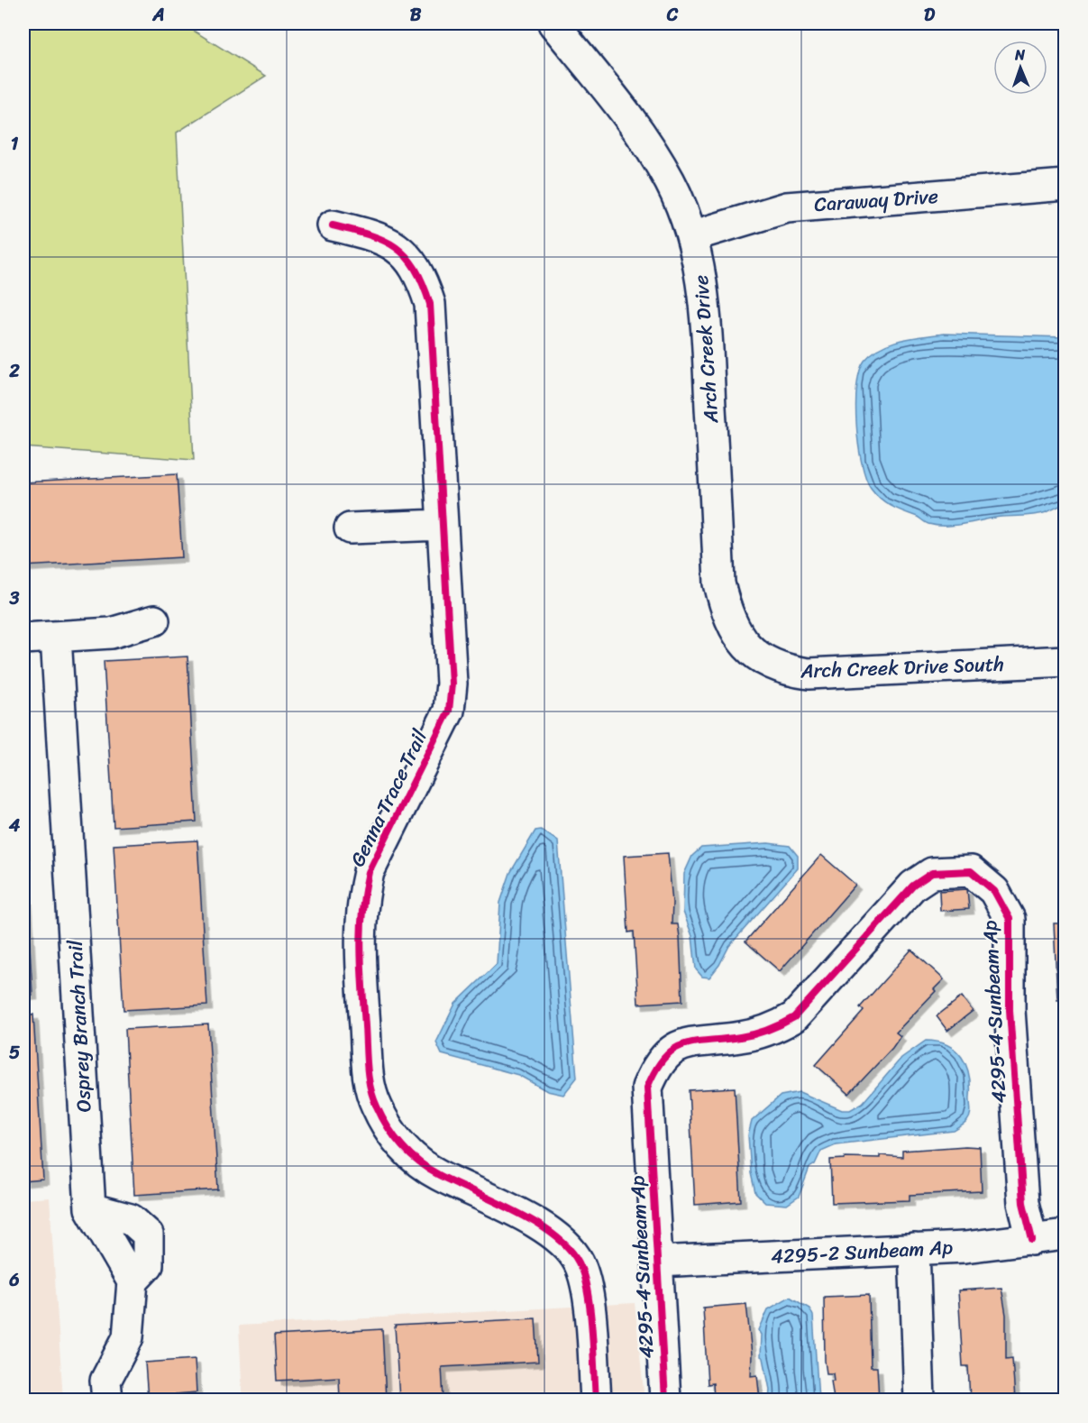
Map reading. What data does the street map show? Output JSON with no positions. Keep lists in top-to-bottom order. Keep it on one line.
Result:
{"streets":{"street":["Caraway Drive","Arch Creek Drive","Arch Creek Drive South","Genna Trace Trail","4295-4 Sunbeam Ap","Osprey Branch Trail","4295-2 Sunbeam Ap"]},"crossings":[["Caraway Drive","Arch Creek Drive"],["Arch Creek Drive","Arch Creek Drive South"],["4295-4 Sunbeam Ap","4295-2 Sunbeam Ap"]],"north":"top","grid":{"columns":["A","B","C","D"],"rows":["1","2","3","4","5","6"]}}
